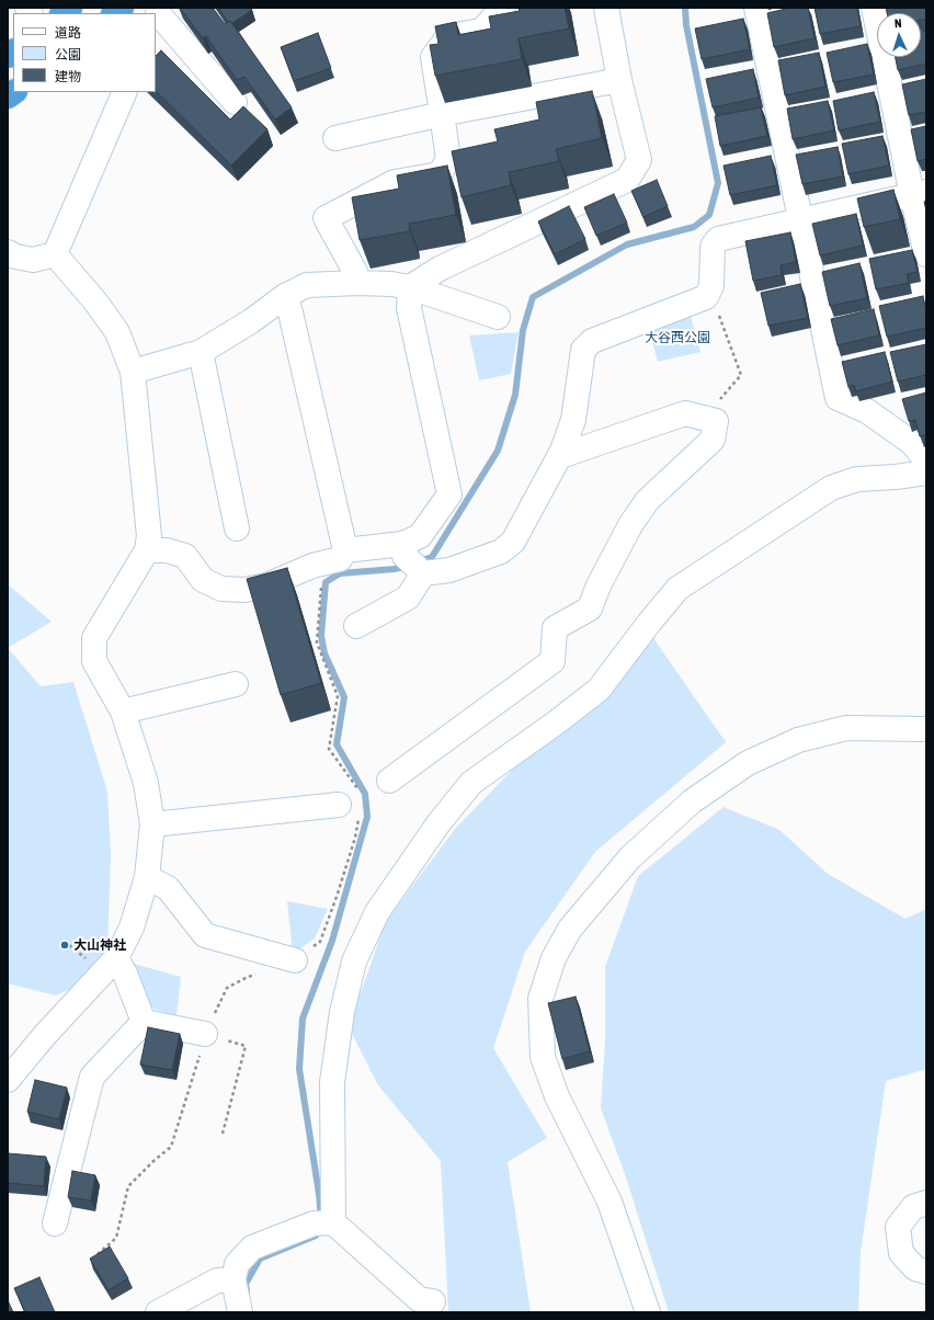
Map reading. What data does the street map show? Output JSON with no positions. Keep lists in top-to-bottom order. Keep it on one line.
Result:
{"parks":["大谷西公園"],"places":["大山神社"],"legend":["道路","公園","建物"],"north":"top"}
